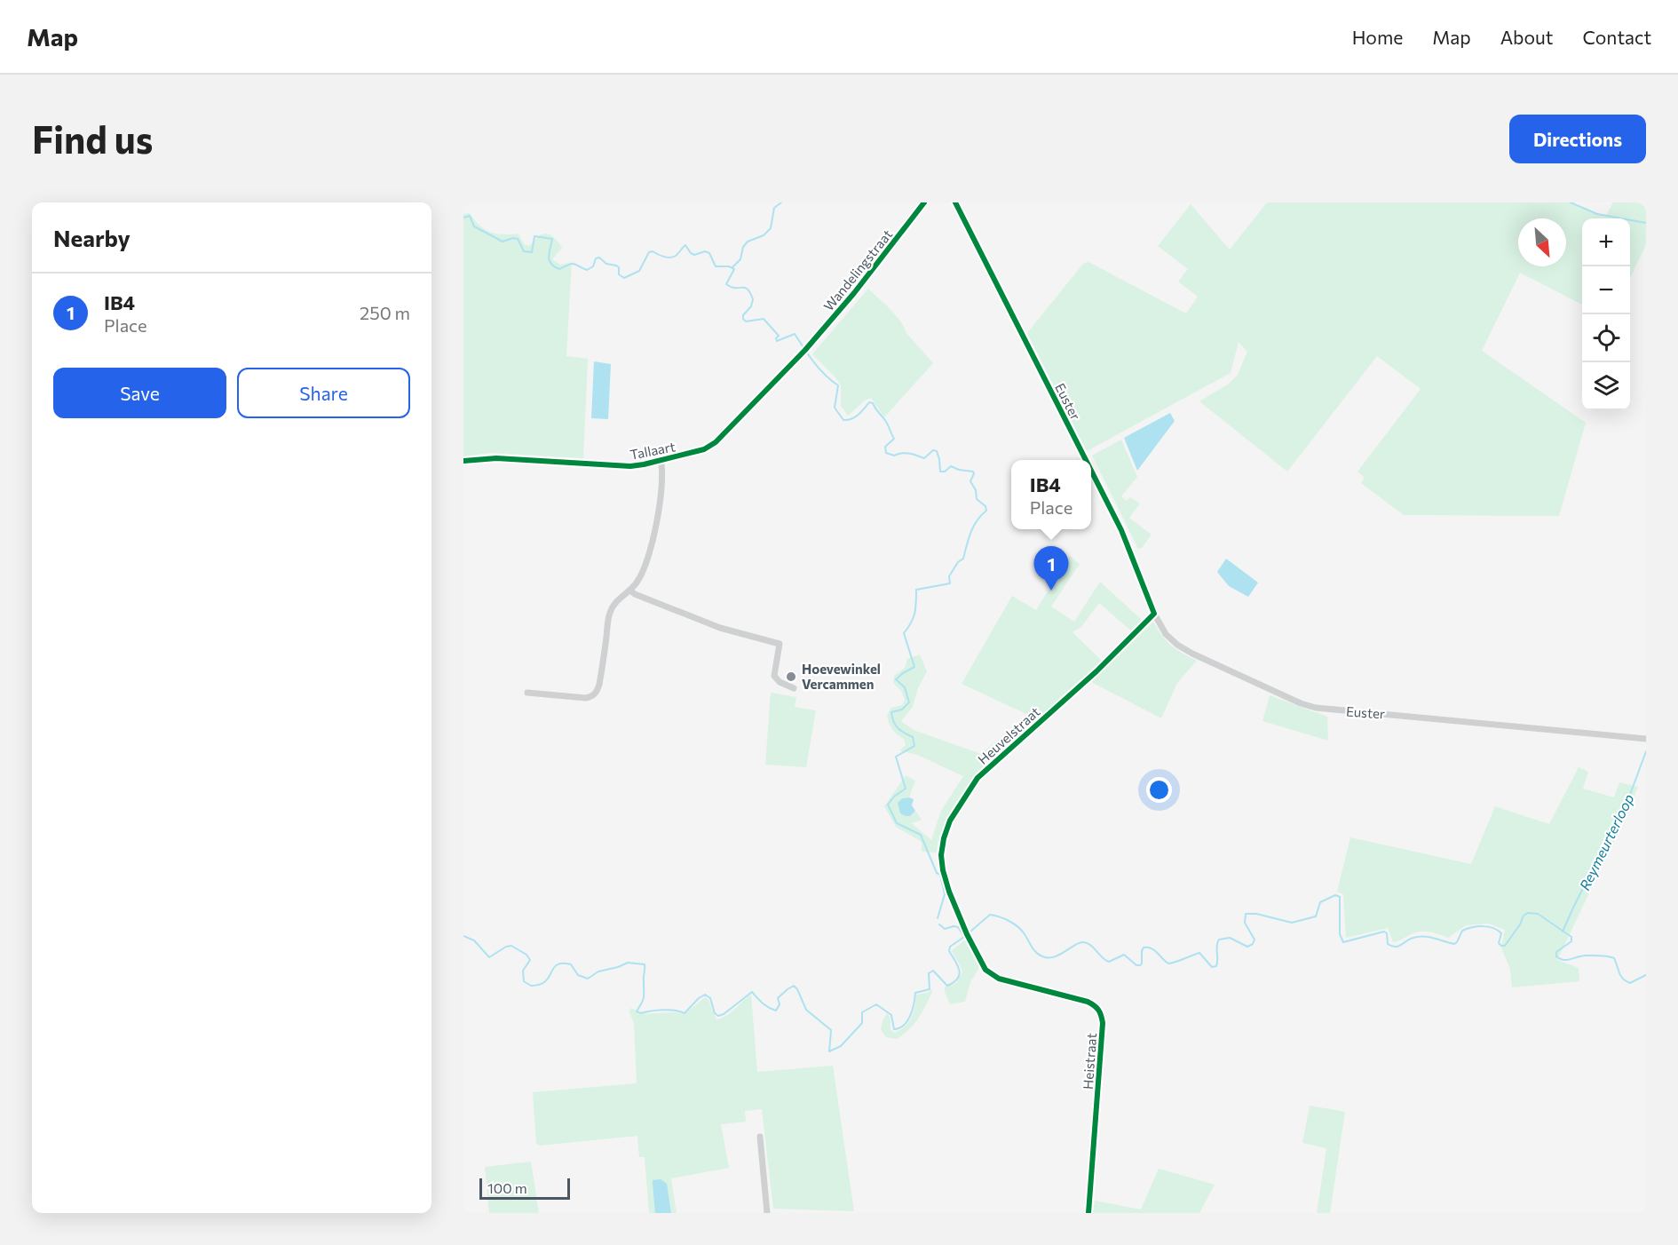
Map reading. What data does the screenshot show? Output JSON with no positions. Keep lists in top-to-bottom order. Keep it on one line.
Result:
{"streets":{"street":["Wandelingstraat","Euster","Tallaart","Heuvelstraat","Heistraat"]},"crossings":[["Wandelingstraat","Tallaart"],["Euster","Heuvelstraat"],["Heuvelstraat","Heistraat"]],"water":["Reymeurterloop"],"places":["Hoevewinkel Vercammen"],"scale_bar":"100 m","north":"bottom right","page":{"header":"Map","nav":["Home","Map","About","Contact"],"buttons":["Directions",["Save","Share"]],"title":"Find us","heading":"Nearby","map_buttons":["+","−"],"list":[{"mark":"1","name":"IB4","note":"Place","value":"250 m"}],"popup":["IB4","Place"],"pins":"1","scale":"100 m"}}
